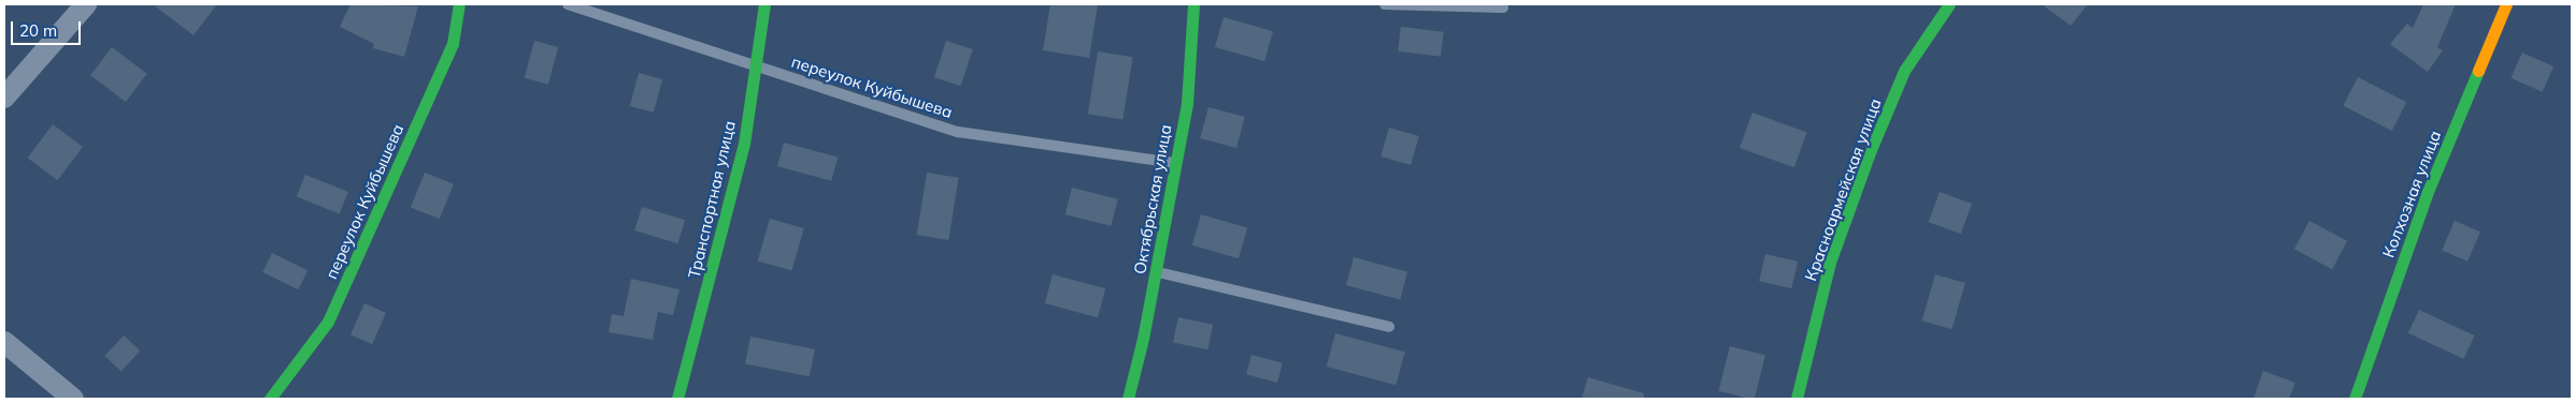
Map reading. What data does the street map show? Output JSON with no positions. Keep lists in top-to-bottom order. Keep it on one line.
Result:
{"streets":{"street":["переулок Куйбышева","Красноармейская улица","Колхозная улица","Транспортная улица","Октябрьская улица"]},"crossings":[["переулок Куйбышева","Транспортная улица"],["переулок Куйбышева","Октябрьская улица"]],"scale_bar":"20 m"}
